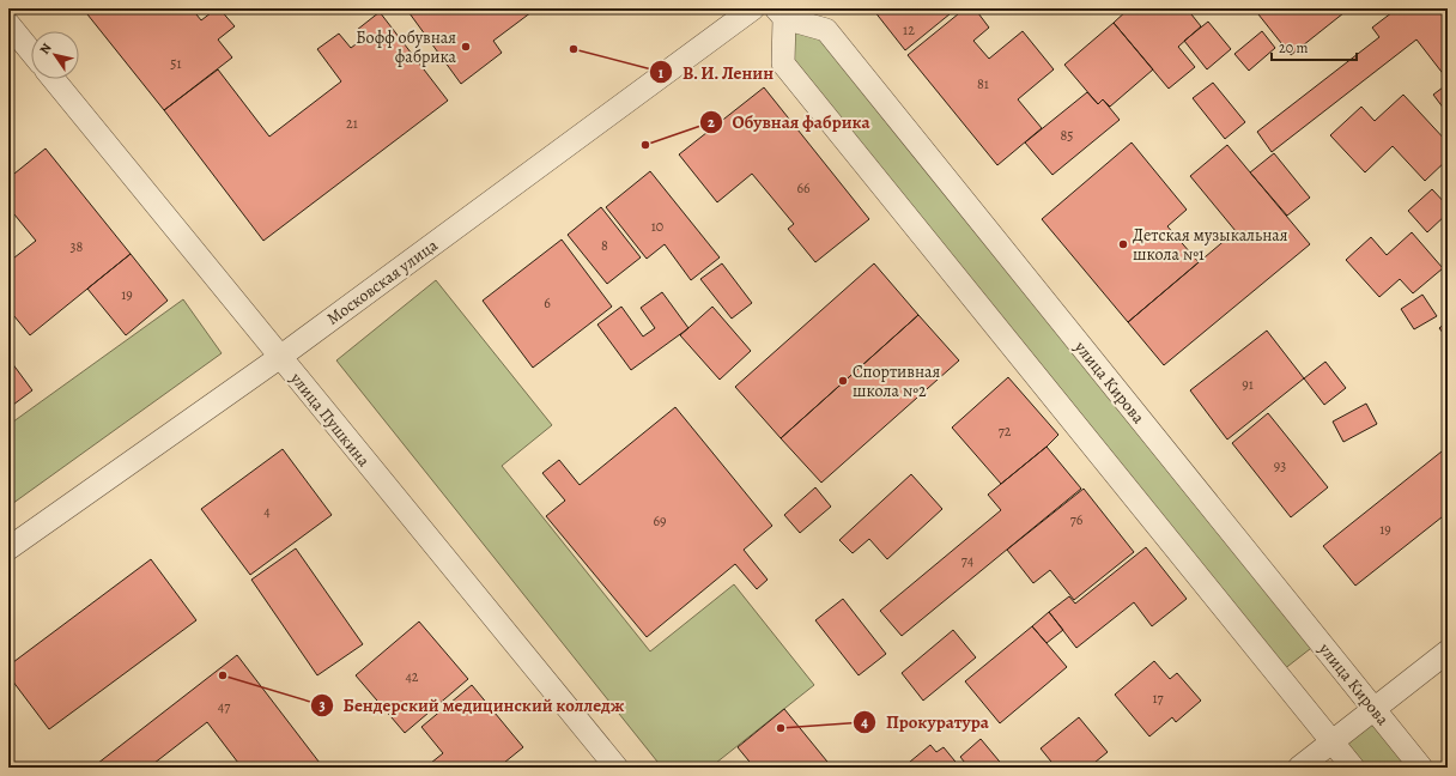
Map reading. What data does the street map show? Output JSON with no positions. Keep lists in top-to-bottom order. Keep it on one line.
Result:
{"streets":{"street":["Московская улица","улица Кирова","улица Пушкина"]},"crossings":[["Московская улица","улица Пушкина"]],"places":["Бофф обувная фабрика","В. И. Ленин","Обувная фабрика","Детская музыкальная школа №1","Спортивная школа №2","Бендерский медицинский колледж","Прокуратура"],"house_numbers":["12","51","81","21","85","66","10","8","38","19","6","91","72","93","4","76","69","19","74","42","17","47"],"scale_bar":"20 m","north":"top left"}
